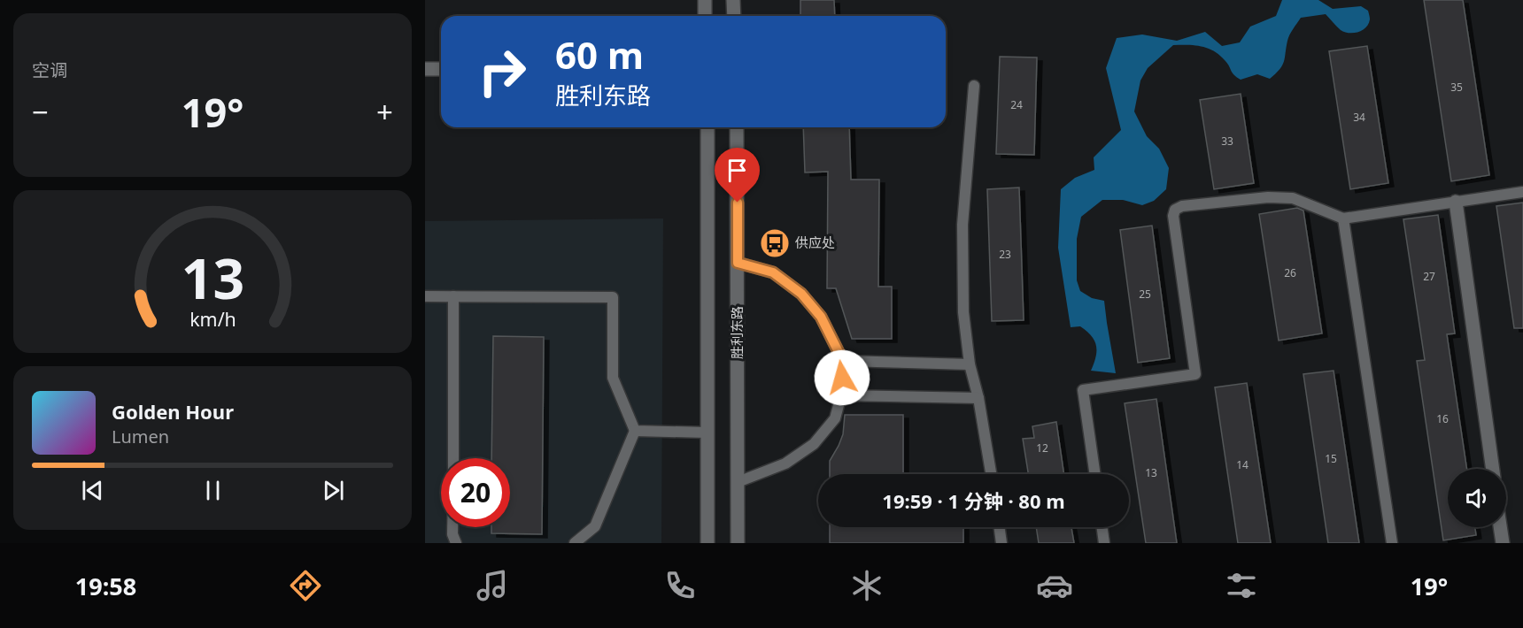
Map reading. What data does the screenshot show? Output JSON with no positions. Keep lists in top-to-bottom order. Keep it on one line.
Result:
{"streets":{"main road":["胜利东路"]},"places":{"bus stop":["供应处"]},"house_numbers":["35","24","34","33","23","26","27","25","16","12","15","14","13"],"page":{"tile":"空调","turn":["60 m","胜利东路"],"heat":["−","19°","+"],"song":["Golden Hour","Lumen"],"limit":"20","trip":"19:59 · 1 分钟 · 80 m","tabs":["19:58","19°"],"gauge":["13","km/h"]}}
